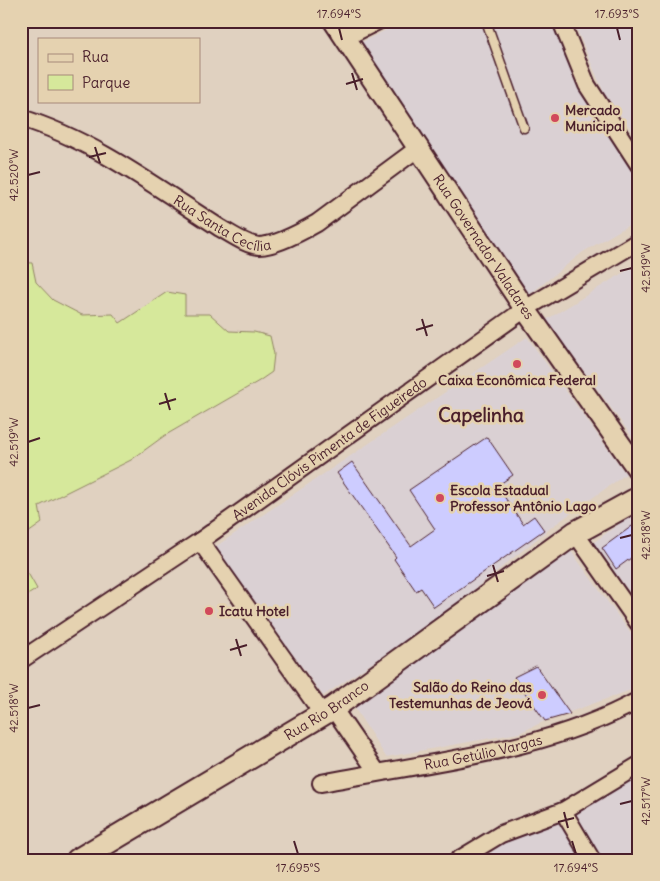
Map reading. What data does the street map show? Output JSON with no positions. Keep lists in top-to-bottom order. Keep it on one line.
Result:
{"streets":{"main road":["Rua Rio Branco"],"street":["Rua Santa Cecília","Rua Governador Valadares","Avenida Clóvis Pimenta de Figueiredo","Rua Getúlio Vargas"]},"crossings":[["Rua Santa Cecília","Rua Governador Valadares"],["Rua Governador Valadares","Avenida Clóvis Pimenta de Figueiredo"]],"districts":["Capelinha"],"places":["Mercado Municipal","Caixa Econômica Federal","Escola Estadual Professor Antônio Lago","Icatu Hotel","Salão do Reino das Testemunhas de Jeová"],"legend":["Rua","Parque"],"coordinates":["17.694°S","17.693°S","42.520°W","42.519°W","42.518°W","42.517°W","17.695°S"]}
